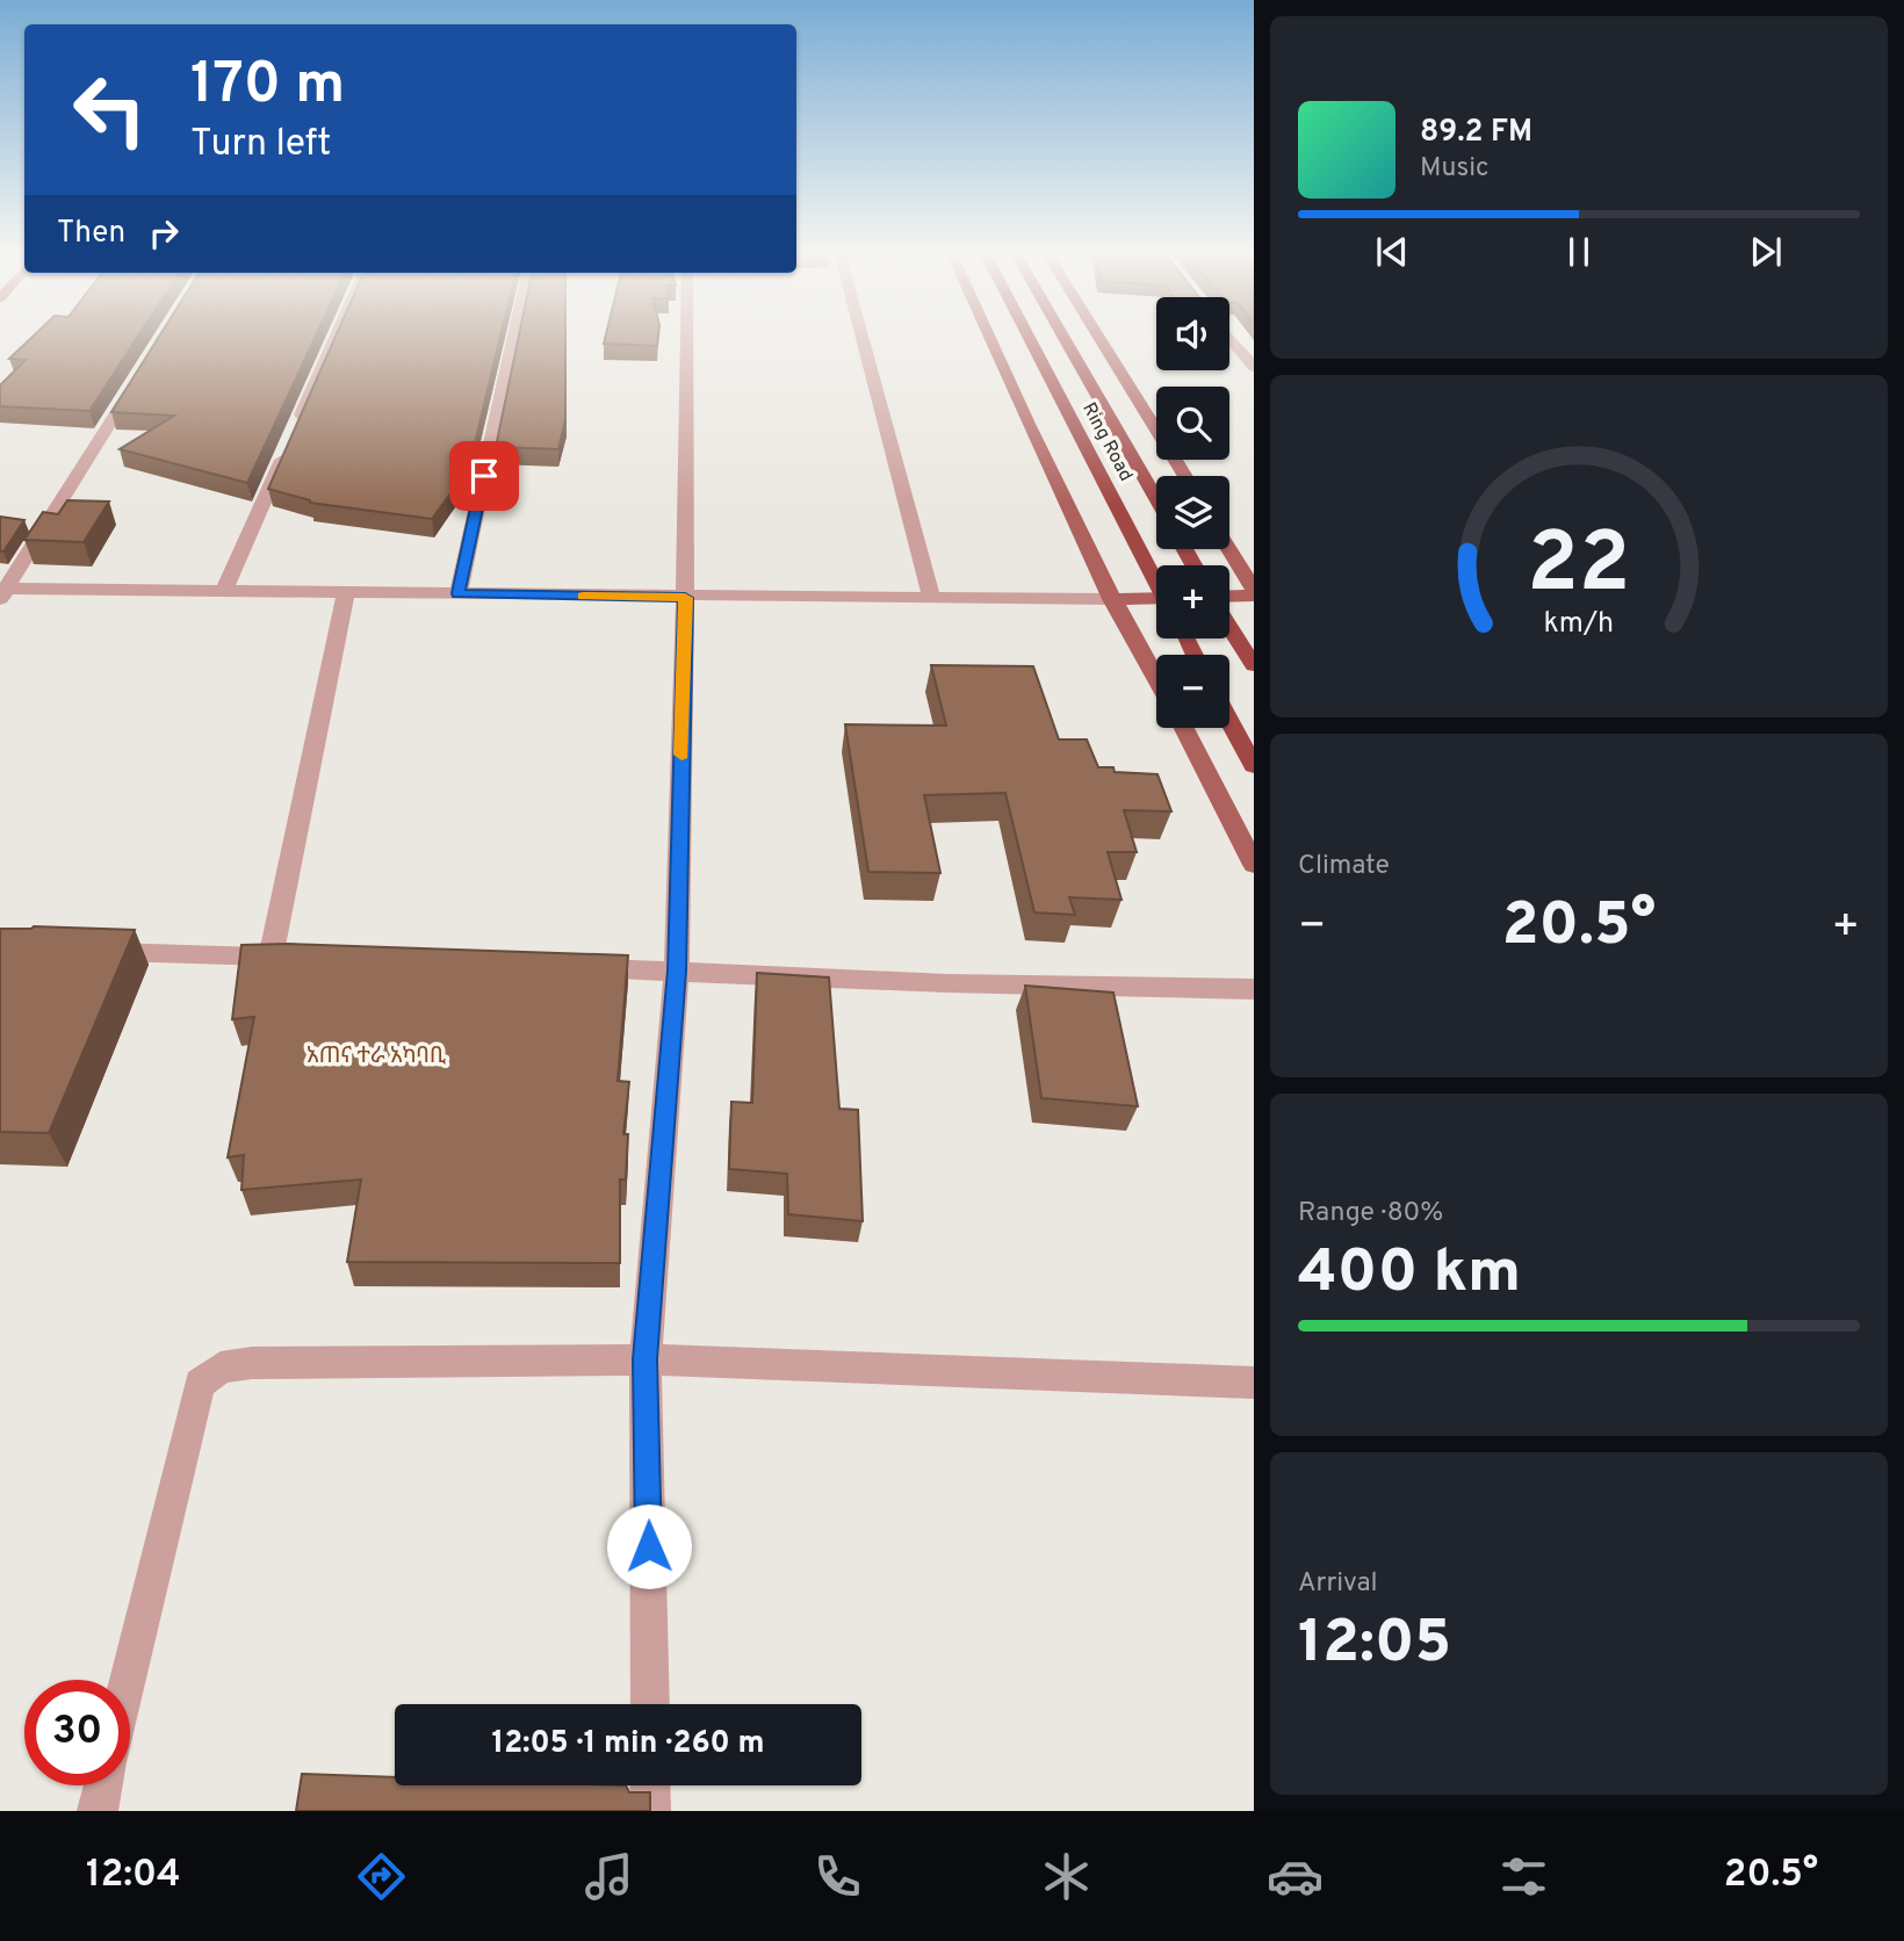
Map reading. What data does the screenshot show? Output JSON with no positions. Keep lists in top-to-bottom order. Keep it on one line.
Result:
{"streets":{"highway":["Ring Road"]},"districts":["አጠና ተራ አካባቢ"],"page":{"turn":["170 m","Turn left"],"song":["89.2 FM","Music"],"then":"Then","map_buttons":["+","−"],"tile":["Climate",["Range · 80%","400 km"],["Arrival","12:05"]],"heat":["−","20.5°","+"],"limit":"30","trip":"12:05 · 1 min · 260 m","tabs":["12:04","20.5°"],"gauge":["22","km/h"]}}
